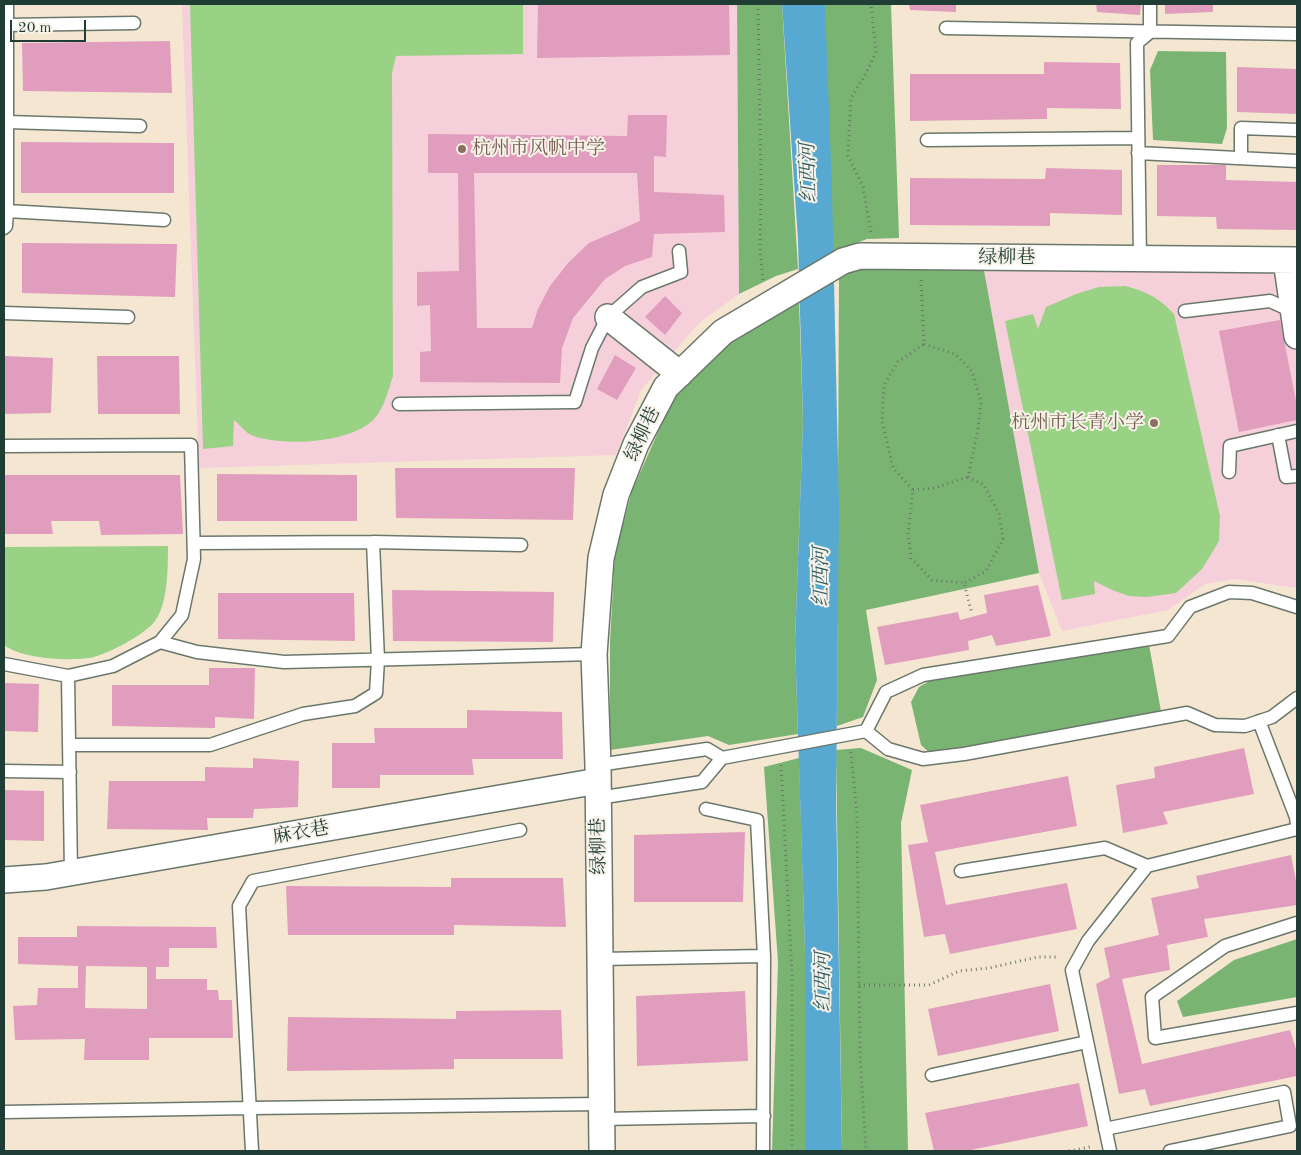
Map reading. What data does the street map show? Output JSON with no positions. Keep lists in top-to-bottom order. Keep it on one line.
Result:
{"streets":{"street":["绿柳巷","麻衣巷"]},"crossings":[["绿柳巷","麻衣巷"]],"water":["红西河"],"places":["杭州市风帆中学","杭州市长青小学"],"scale_bar":"20 m"}
